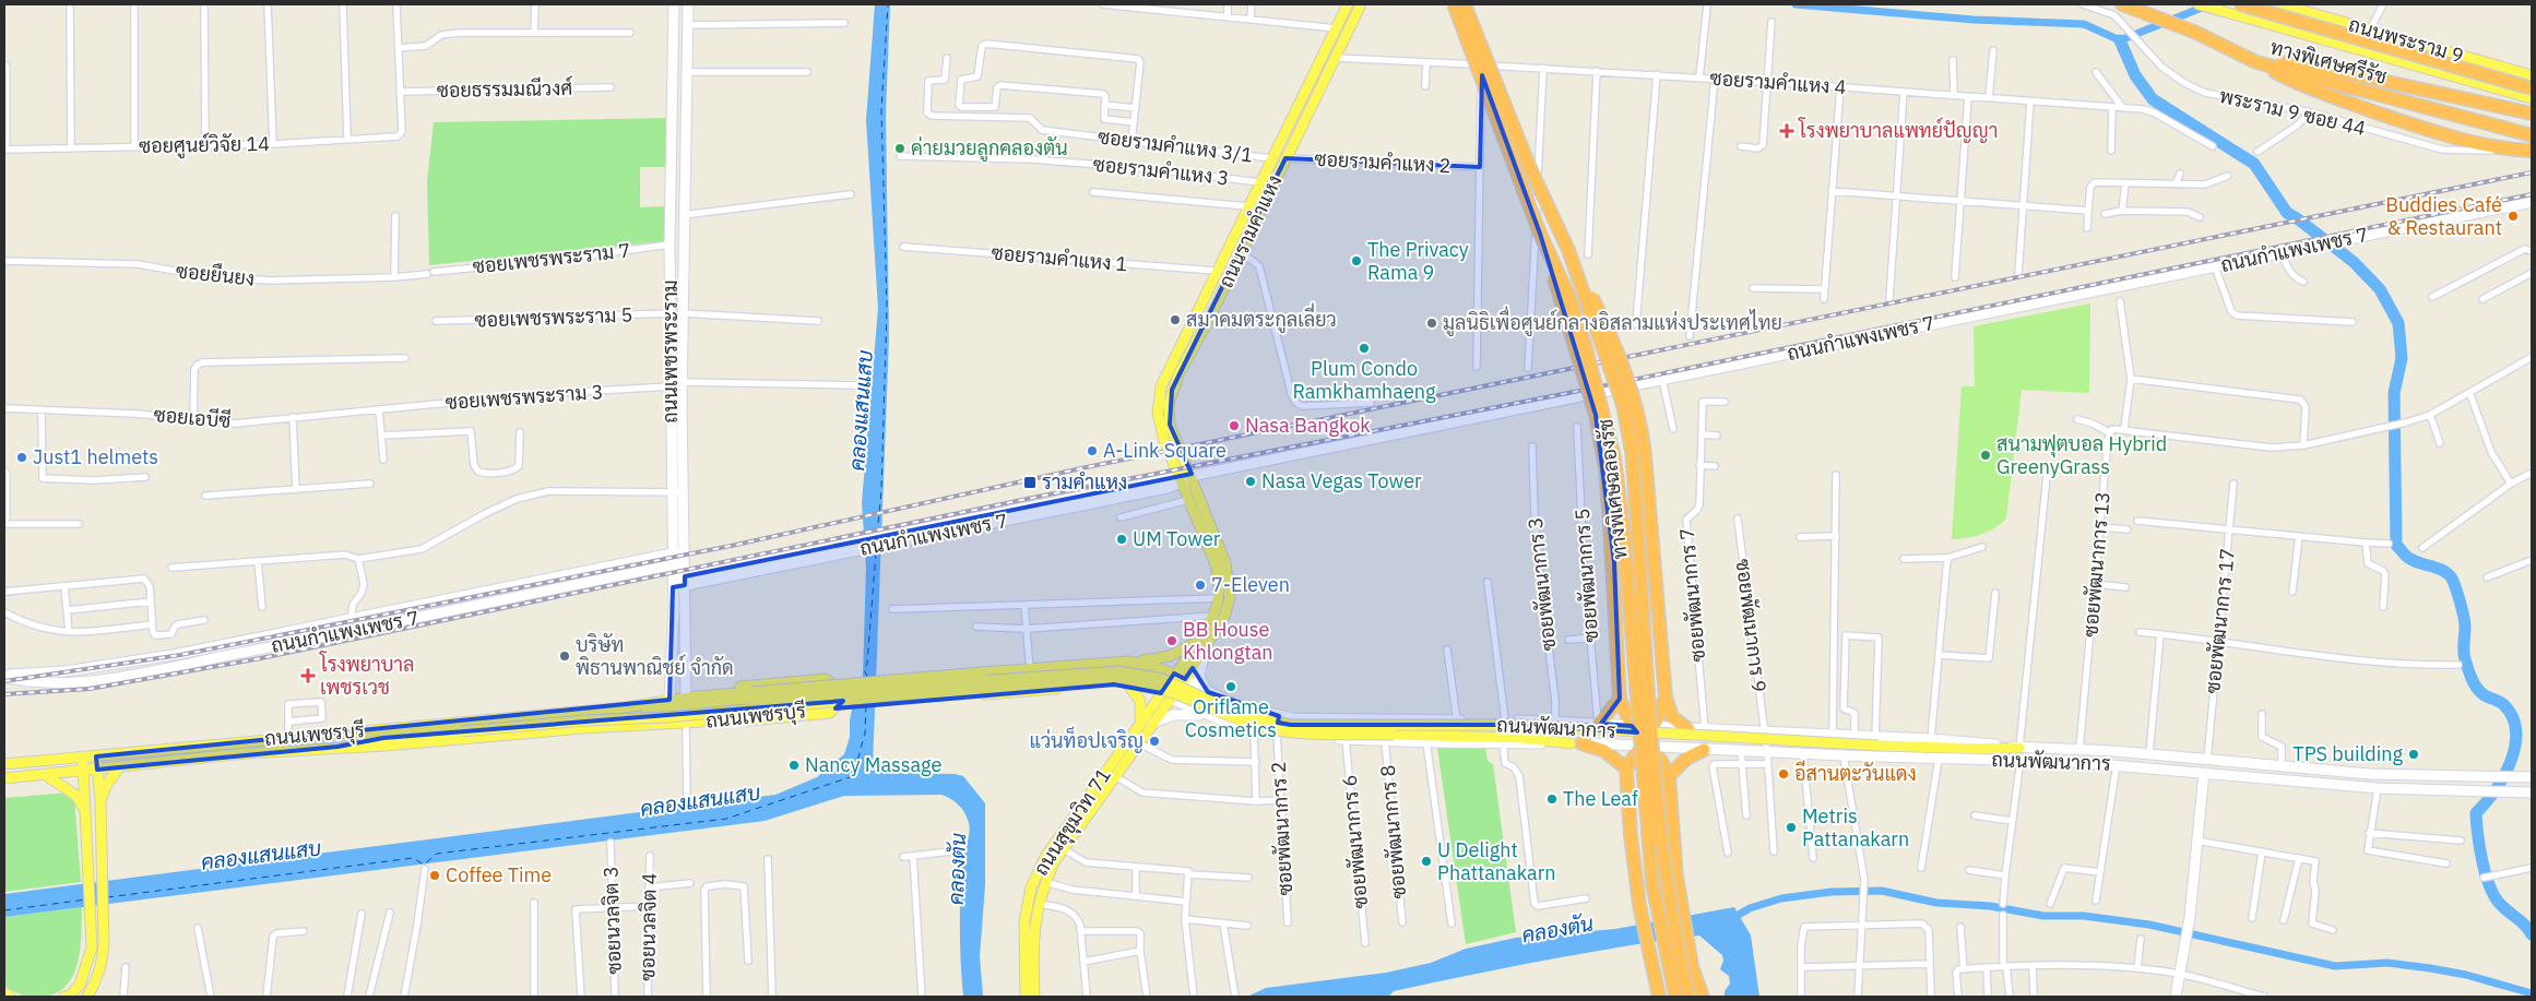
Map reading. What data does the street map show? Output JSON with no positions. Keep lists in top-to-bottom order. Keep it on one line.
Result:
{"streets":{"highway":["ทางพิเศษศรีรัช","ทางพิเศษฉลองรัช"],"main road":["ถนนพระราม 9","ถนนรามคำแหง","ถนนเพชรบุรี","ถนนพัฒนาการ","ถนนสุขุมวิท 71"],"street":["ซอยรามคำแหง 4","ซอยธรรมมณีวงศ์","พระราม 9 ซอย 44","ซอยศูนย์วิจัย 14","ซอยรามคำแหง 3/1","ซอยรามคำแหง 2","ซอยรามคำแหง 3","ถนนกำแพงเพชร 7","ซอยเพชรพระราม 7","ซอยรามคำแหง 1","ซอยยืนยง","ซอยเพชรพระราม 5","ถนนเพชรพระราม","ซอยเพชรพระราม 3","ซอยเอบีซี","ซอยพัฒนาการ 13","ซอยพัฒนาการ 5","ซอยพัฒนาการ 3","ซอยพัฒนาการ 7","ซอยพัฒนาการ 17","ซอยพัฒนาการ 9","ซอยพัฒนาการ 2","ซอยพัฒนาการ 8","ซอยพัฒนาการ 6","ซอยนวลจิต 3","ซอยนวลจิต 4"]},"crossings":[["ถนนพระราม 9","ทางพิเศษศรีรัช"],["ซอยรามคำแหง 4","ถนนรามคำแหง"],["ซอยธรรมมณีวงศ์","ซอยศูนย์วิจัย 14"],["ซอยรามคำแหง 3/1","ถนนรามคำแหง"],["ซอยรามคำแหง 2","ถนนรามคำแหง"],["ซอยรามคำแหง 3","ถนนรามคำแหง"],["ถนนรามคำแหง","ถนนกำแพงเพชร 7"],["ถนนรามคำแหง","ซอยรามคำแหง 1"],["ถนนรามคำแหง","ถนนเพชรบุรี"],["ถนนรามคำแหง","ถนนพัฒนาการ"],["ถนนรามคำแหง","ถนนสุขุมวิท 71"],["ถนนกำแพงเพชร 7","ถนนเพชรพระราม"],["ซอยเพชรพระราม 7","ซอยยืนยง"],["ซอยเพชรพระราม 7","ถนนเพชรพระราม"],["ซอยเพชรพระราม 5","ถนนเพชรพระราม"],["ถนนเพชรพระราม","ซอยเพชรพระราม 3"],["ถนนเพชรพระราม","ถนนเพชรบุรี"],["ซอยเพชรพระราม 3","ซอยเอบีซี"],["ซอยพัฒนาการ 13","ถนนพัฒนาการ"],["ซอยพัฒนาการ 5","ถนนพัฒนาการ"],["ซอยพัฒนาการ 3","ถนนพัฒนาการ"],["ซอยพัฒนาการ 7","ถนนพัฒนาการ"],["ซอยพัฒนาการ 17","ถนนพัฒนาการ"],["ซอยพัฒนาการ 9","ถนนพัฒนาการ"],["ถนนเพชรบุรี","ถนนพัฒนาการ"],["ถนนเพชรบุรี","ถนนสุขุมวิท 71"],["ถนนพัฒนาการ","ถนนสุขุมวิท 71"],["ถนนพัฒนาการ","ซอยพัฒนาการ 2"],["ถนนพัฒนาการ","ซอยพัฒนาการ 8"],["ถนนพัฒนาการ","ซอยพัฒนาการ 6"]],"water":["คลองแสนแสบ","คลองตัน"],"places":{"health":["โรงพยาบาลแพทย์ปัญญา","โรงพยาบาล เพชรเวช"],"other":["ค่ายมวยลูกคลองตัน","Buddies Café & Restaurant","The Privacy Rama 9","สมาคมตระกูลเลี่ยว","มูลนิธิเพื่อศูนย์กลางอิสลามแห่งประเทศไทย","Plum Condo Ramkhamhaeng","Nasa Bangkok","A-Link Square","สนามฟุตบอล Hybrid GreenyGrass","Just1 helmets","Nasa Vegas Tower","UM Tower","7-Eleven","BB House Khlongtan","บริษัท พิธานพาณิชย์ จำกัด","Oriflame Cosmetics","แว่นท็อปเจริญ","TPS building","Nancy Massage","อีสานตะวันแดง","The Leaf","Metris Pattanakarn","U Delight Phattanakarn","Coffee Time"],"transit":["รามคำแหง"]}}
